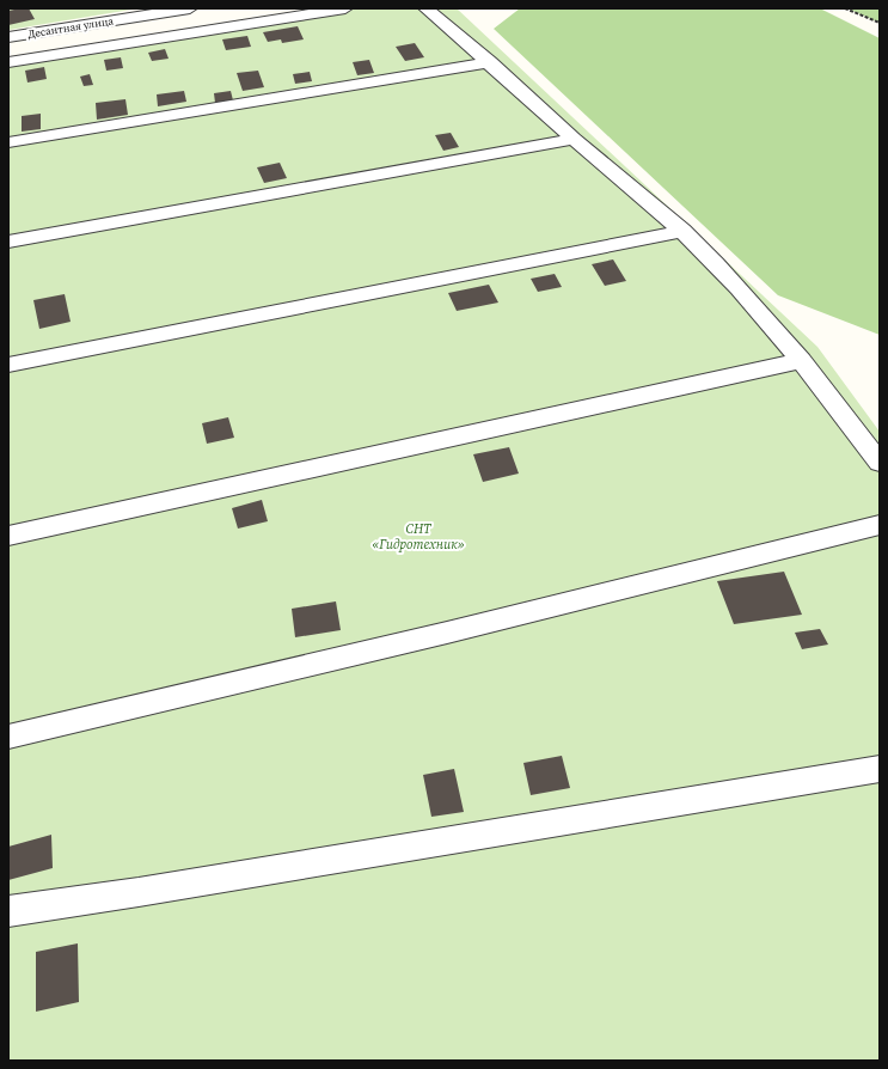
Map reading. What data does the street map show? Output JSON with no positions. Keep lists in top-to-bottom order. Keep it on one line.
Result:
{"streets":{"street":["Десантная улица"]},"parks":["СНТ «Гидротехник»"]}
